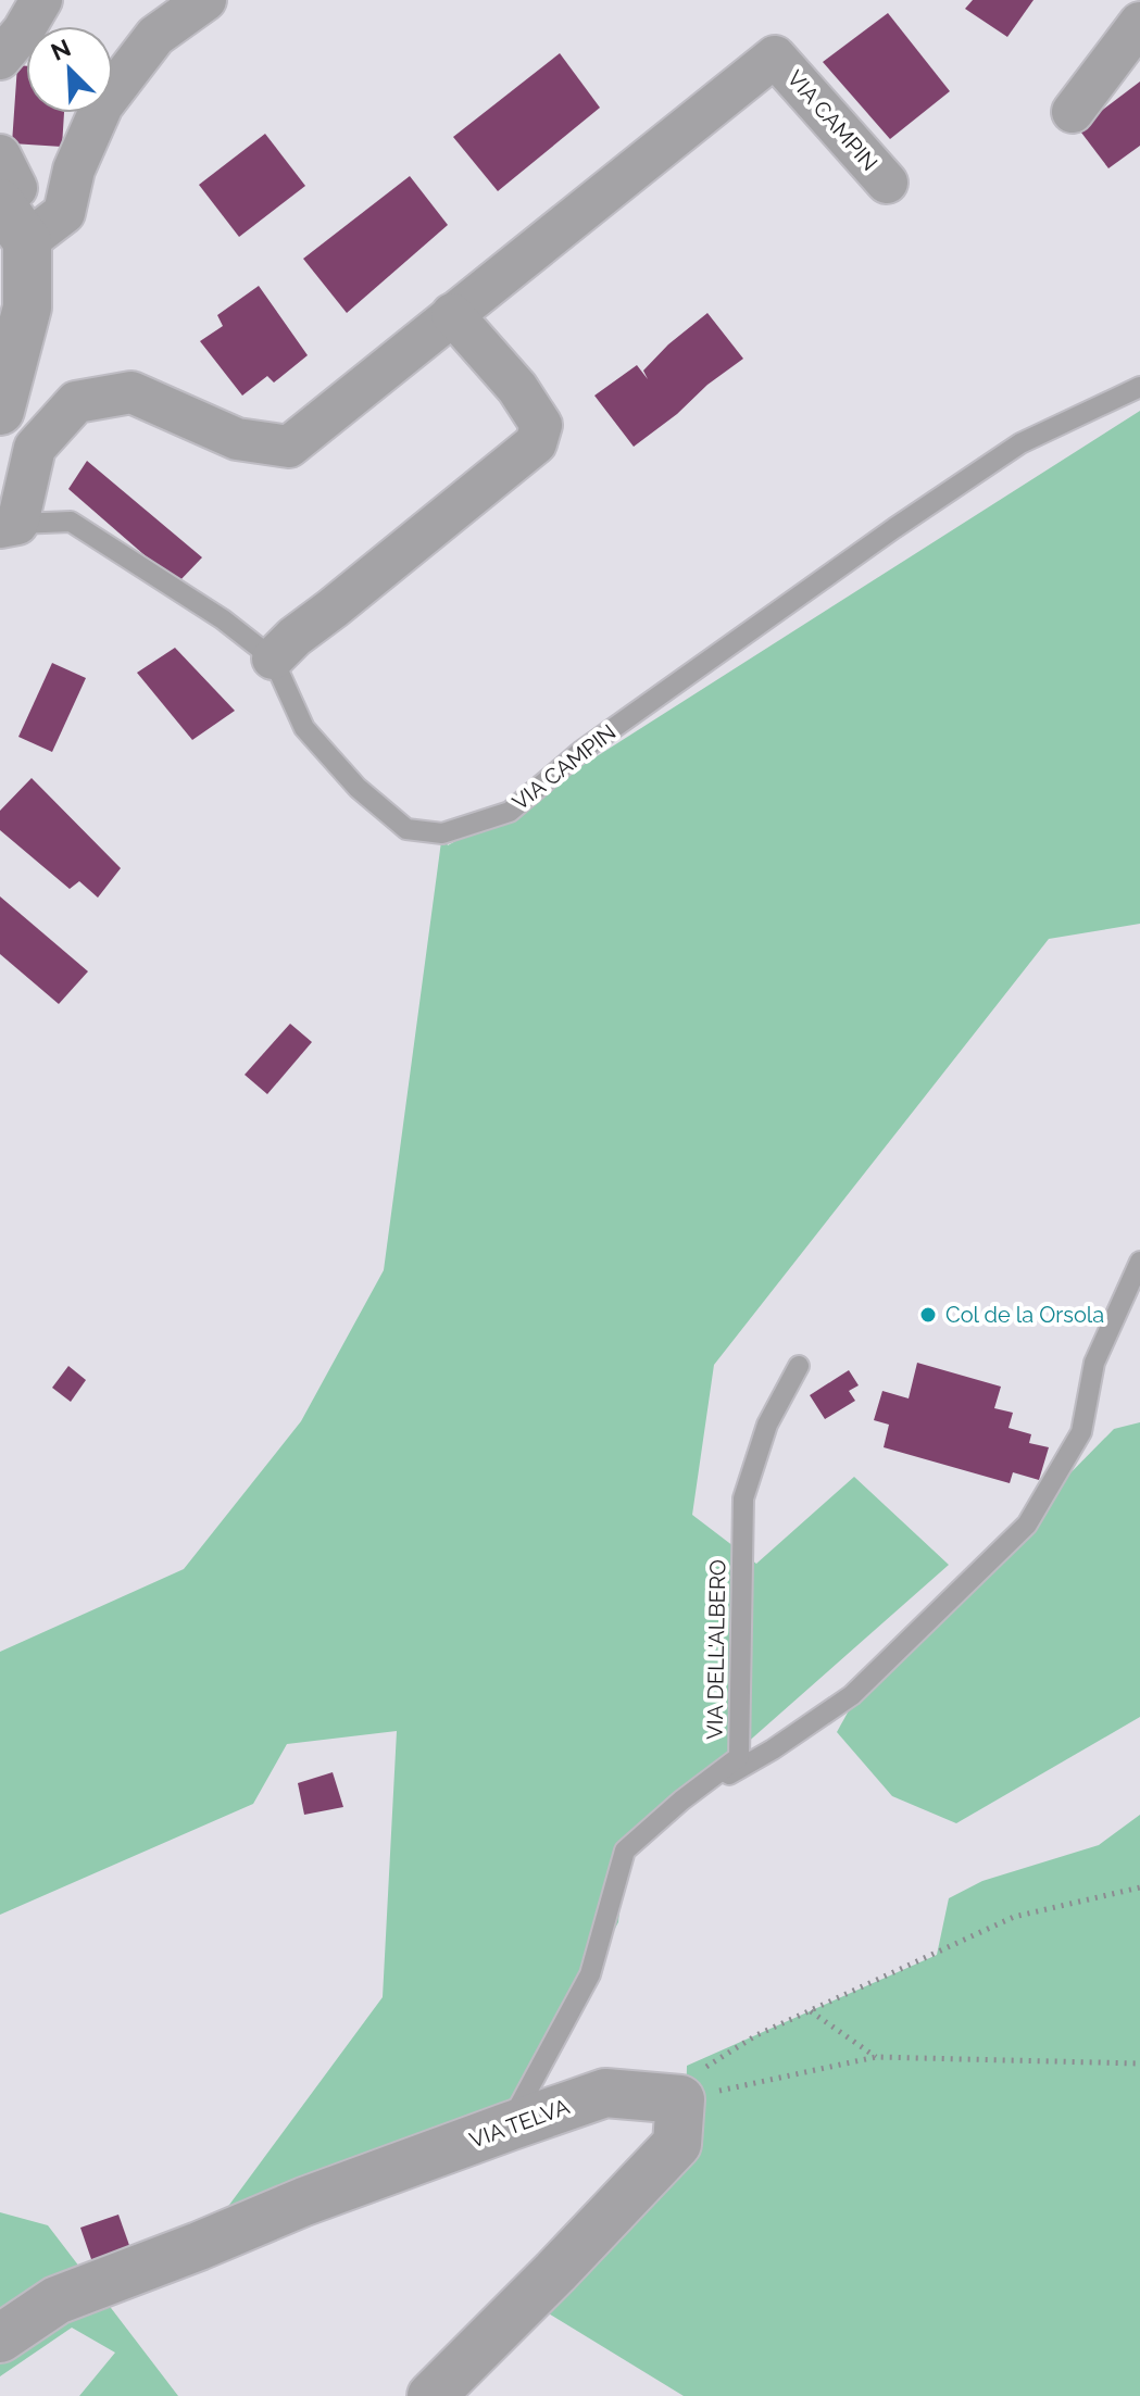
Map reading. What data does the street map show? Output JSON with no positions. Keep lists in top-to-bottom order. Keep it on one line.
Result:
{"streets":{"street":["VIA CAMPIN","VIA TELVA"],"lane":["VIA DELL'ALBERO"]},"crossings":[["VIA DELL'ALBERO","VIA TELVA"]],"places":["Col de la Orsola"],"north":"top left"}
